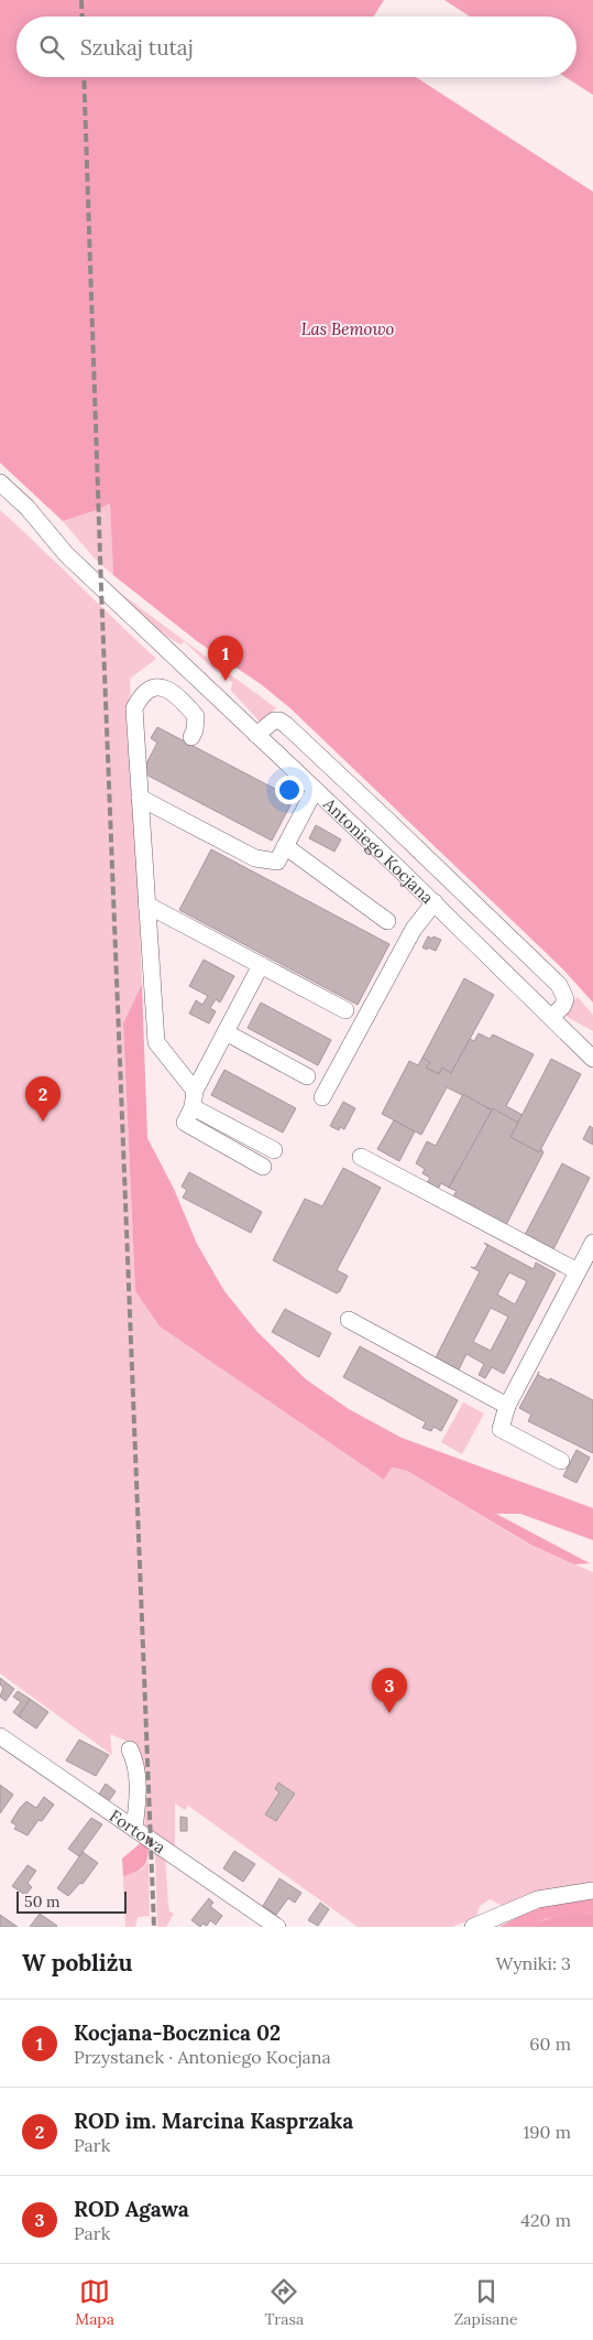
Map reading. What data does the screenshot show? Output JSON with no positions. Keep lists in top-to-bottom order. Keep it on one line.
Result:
{"streets":{"street":["Antoniego Kocjana","Fortowa"]},"parks":["Las Bemowo"],"scale_bar":"50 m","page":{"search":"Szukaj tutaj","pins":["1","2","3"],"scale":"50 m","heading":["W pobliżu","Wyniki: 3"],"list":[{"mark":"1","name":"Kocjana-Bocznica 02","note":"Przystanek · Antoniego Kocjana","value":"60 m"},{"mark":"2","name":"ROD im. Marcina Kasprzaka","note":"Park","value":"190 m"},{"mark":"3","name":"ROD Agawa","note":"Park","value":"420 m"}],"nav":["Mapa","Trasa","Zapisane"]}}
